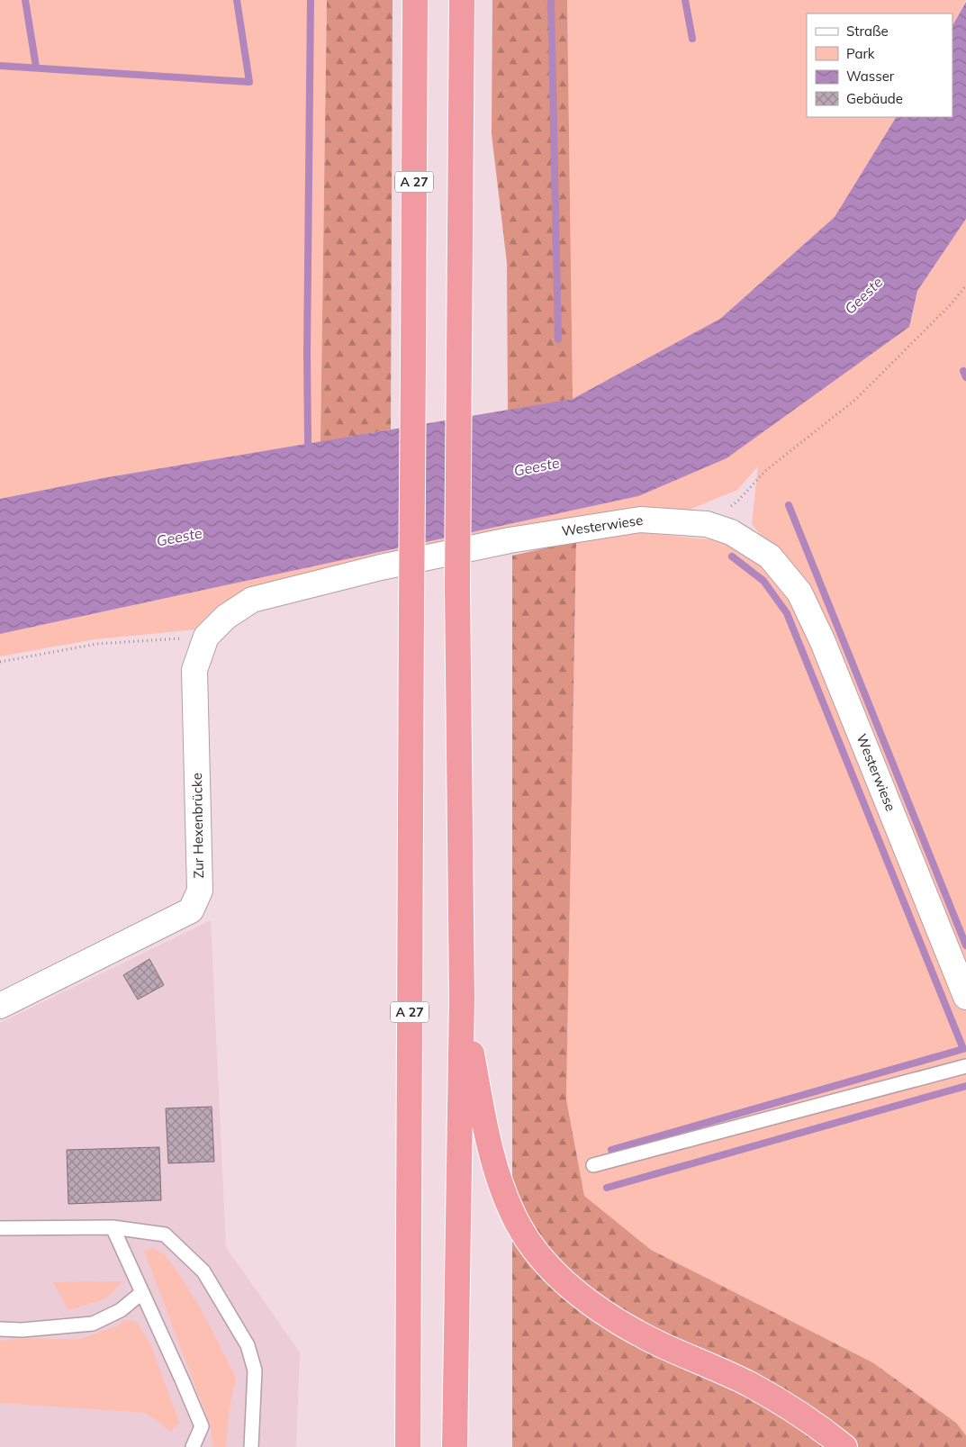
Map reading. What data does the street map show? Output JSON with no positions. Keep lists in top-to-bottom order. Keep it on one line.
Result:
{"streets":{"highway":["A 27"],"street":["Westerwiese","Zur Hexenbrücke"]},"crossings":[["Westerwiese","Zur Hexenbrücke"]],"water":["Geeste"],"legend":["Straße","Park","Wasser","Gebäude"]}
